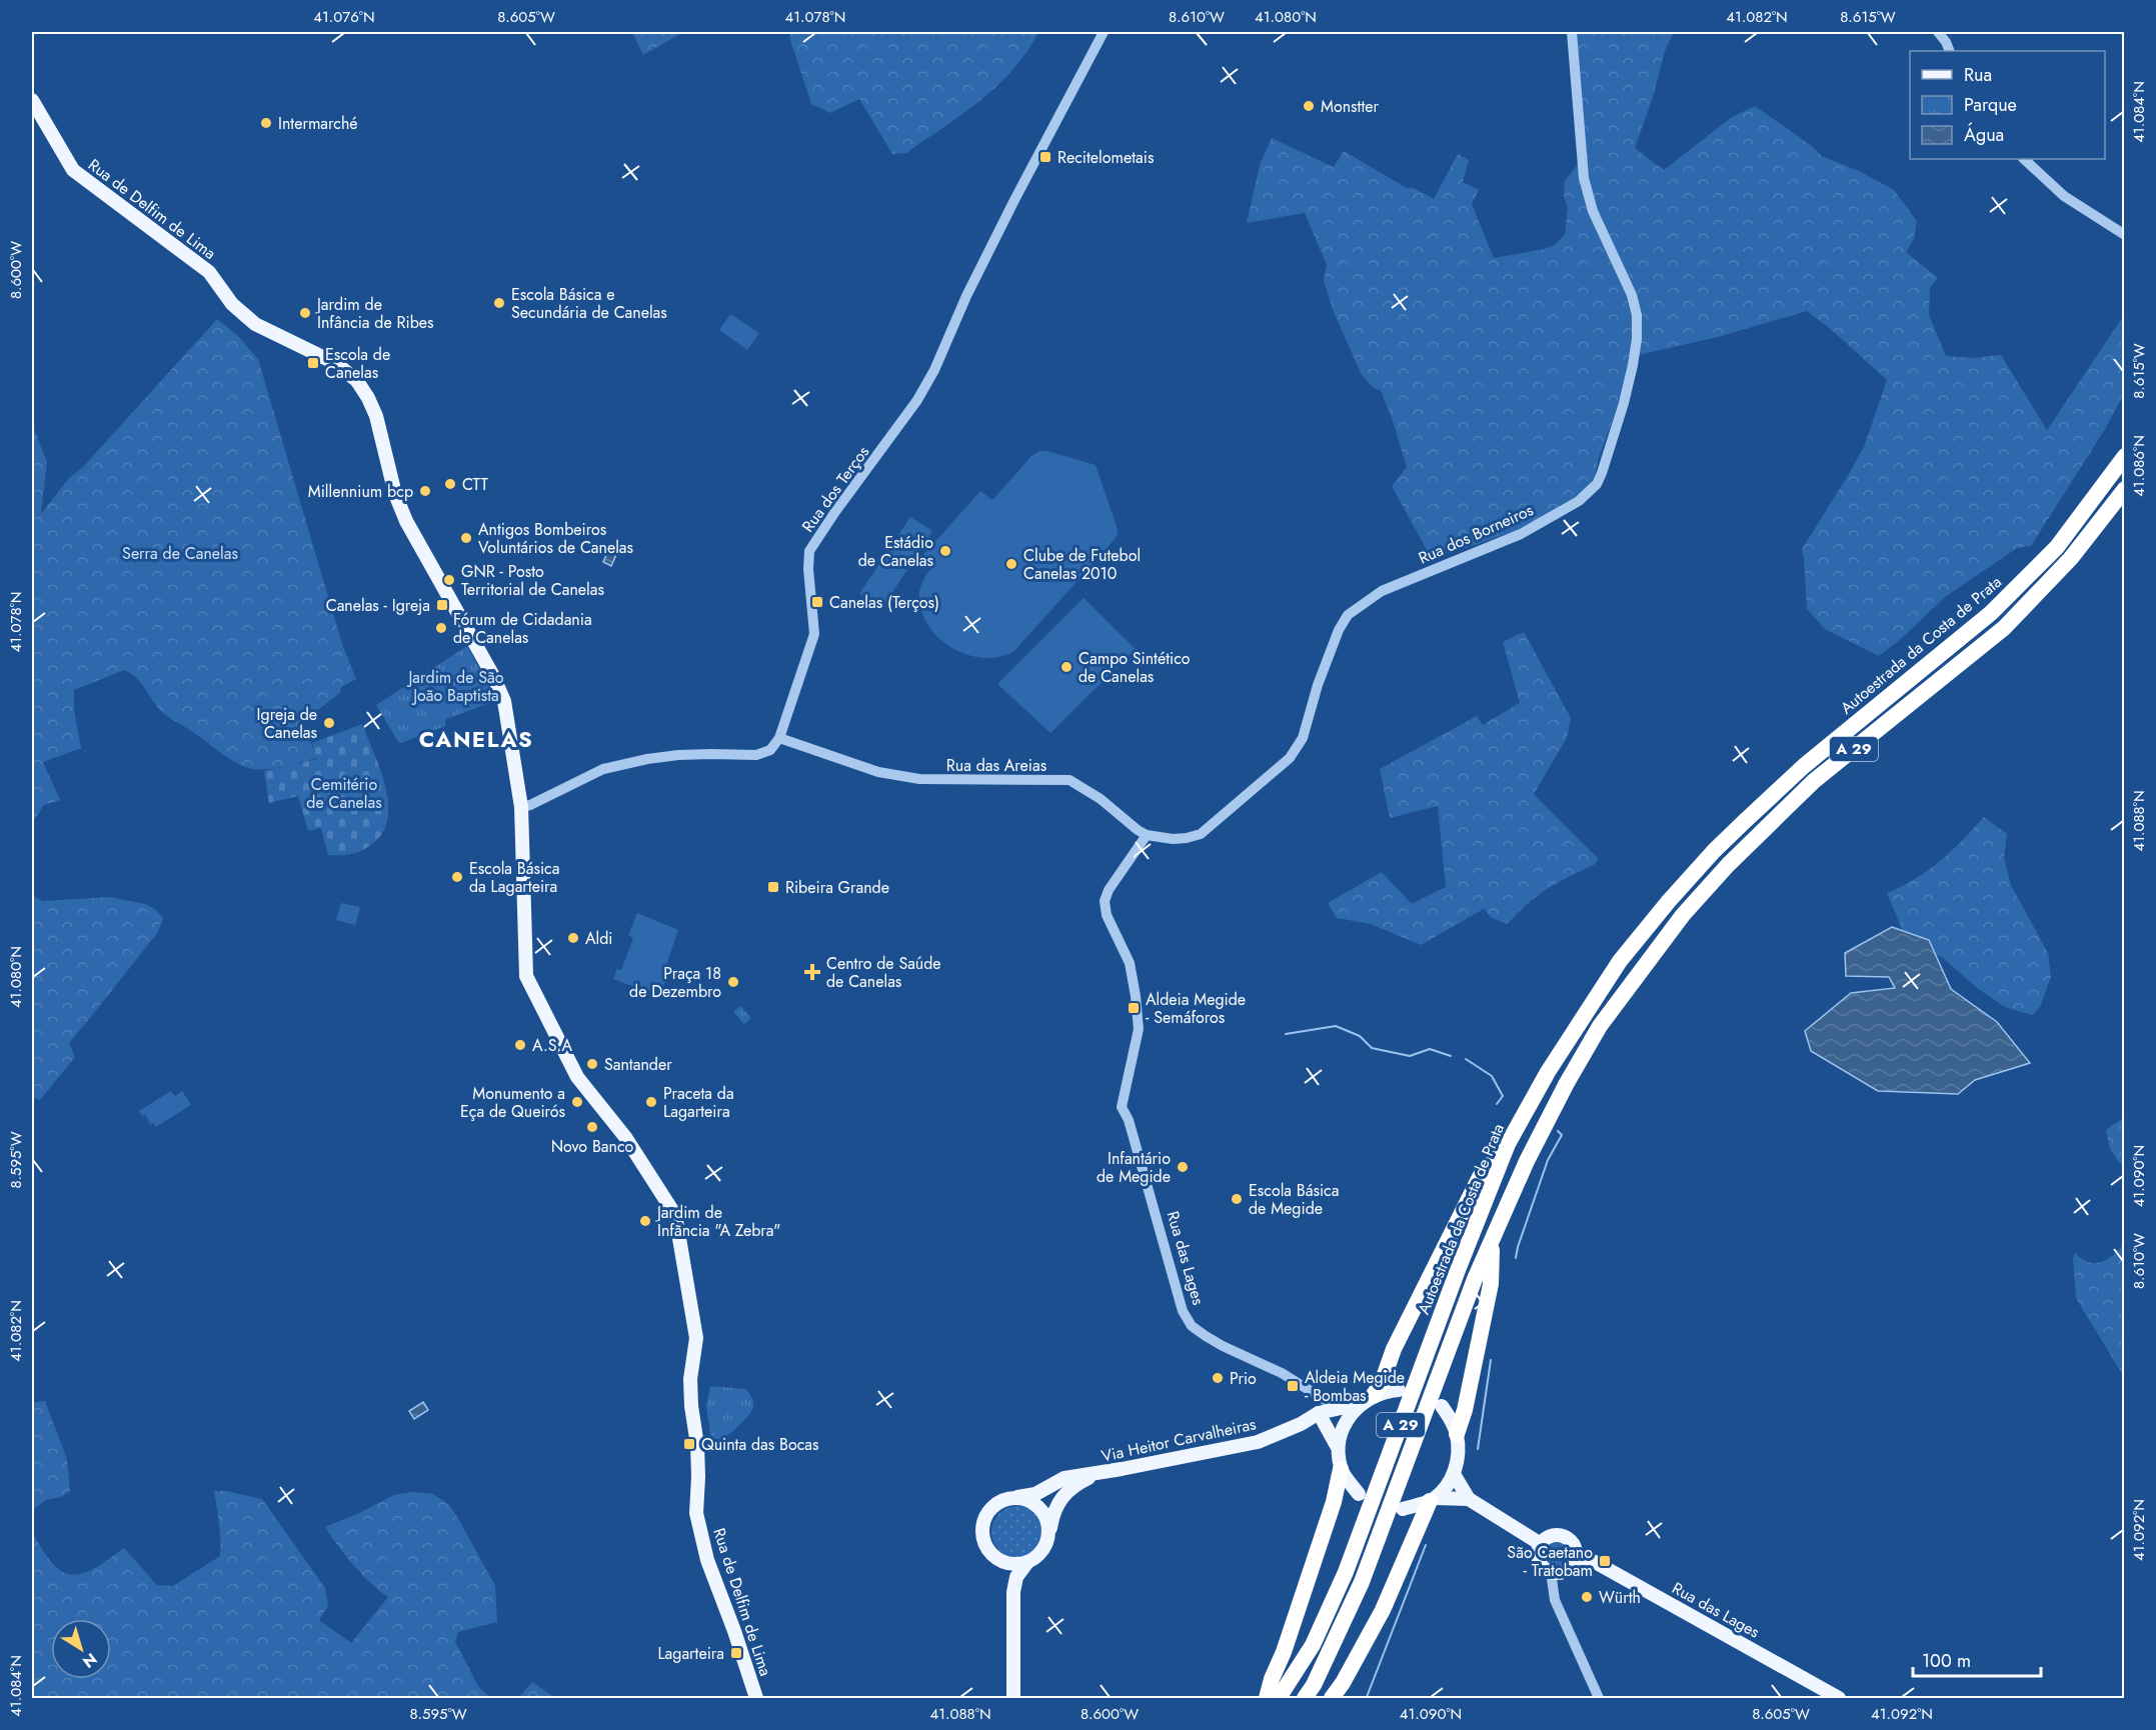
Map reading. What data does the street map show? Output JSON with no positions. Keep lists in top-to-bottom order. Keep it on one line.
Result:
{"streets":{"highway":["Autoestrada da Costa de Prata","A 29"],"main road":["Rua de Delfim de Lima","Rua das Lages","Via Heitor Carvalheiras"],"street":["Rua dos Terços","Rua dos Borneiros","Rua das Areias"]},"crossings":[["Rua dos Terços","Rua das Areias"],["Rua dos Borneiros","Rua das Areias"],["Rua das Areias","Rua das Lages"]],"districts":["CANELAS"],"parks":["Serra de Canelas","Jardim de São João Baptista","Cemitério de Canelas"],"places":{"other":["Monstter","Intermarché","Escola Básica e Secundária de Canelas","Jardim de Infância de Ribes","CTT","Millennium bcp","Antigos Bombeiros Voluntários de Canelas","Estádio de Canelas","Clube de Futebol Canelas 2010","GNR - Posto Territorial de Canelas","Fórum de Cidadania de Canelas","Campo Sintético de Canelas","Igreja de Canelas","Escola Básica da Lagarteira","Aldi","Praça 18 de Dezembro","A.S.A","Santander","Monumento a Eça de Queirós","Praceta da Lagarteira","Novo Banco","Infantário de Megide","Escola Básica de Megide","Jardim de Infãncia \"A Zebra\"","Prio","Würth"],"transit":["Recitelometais","Escola de Canelas","Canelas (Terços)","Canelas - Igreja","Ribeira Grande","Aldeia Megide - Semáforos","Aldeia Megide - Bombas","Quinta das Bocas","São Caetano - Tratobam","Lagarteira"],"health":["Centro de Saúde de Canelas"]},"legend":["Rua","Parque","Água"],"scale_bar":"100 m","north":"bottom right","coordinates":["41.076°N","8.605°W","41.078°N","8.610°W","41.080°N","41.082°N","8.615°W","41.084°N","8.600°W","41.086°N","41.088°N","8.595°W","41.090°N","41.092°N"]}
